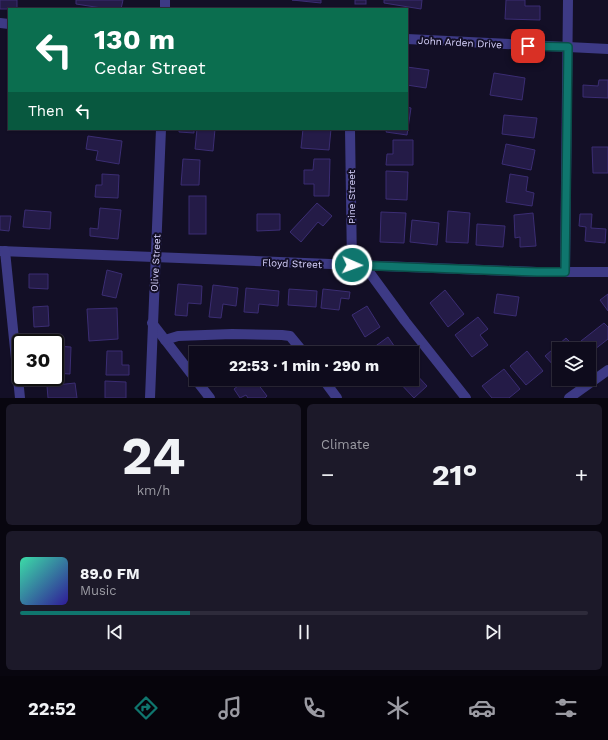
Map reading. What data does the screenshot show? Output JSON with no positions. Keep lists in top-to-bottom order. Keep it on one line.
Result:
{"streets":{"street":["John Arden Drive","Pine Street","Olive Street","Floyd Street"]},"crossings":[["Pine Street","Floyd Street"],["Olive Street","Floyd Street"]],"page":{"turn":["130 m","Cedar Street"],"then":"Then","limit":"30","trip":"22:53 · 1 min · 290 m","tile":[["24","km/h"],"Climate"],"heat":["−","21°","+"],"song":["89.0 FM","Music"],"tabs":"22:52"}}
